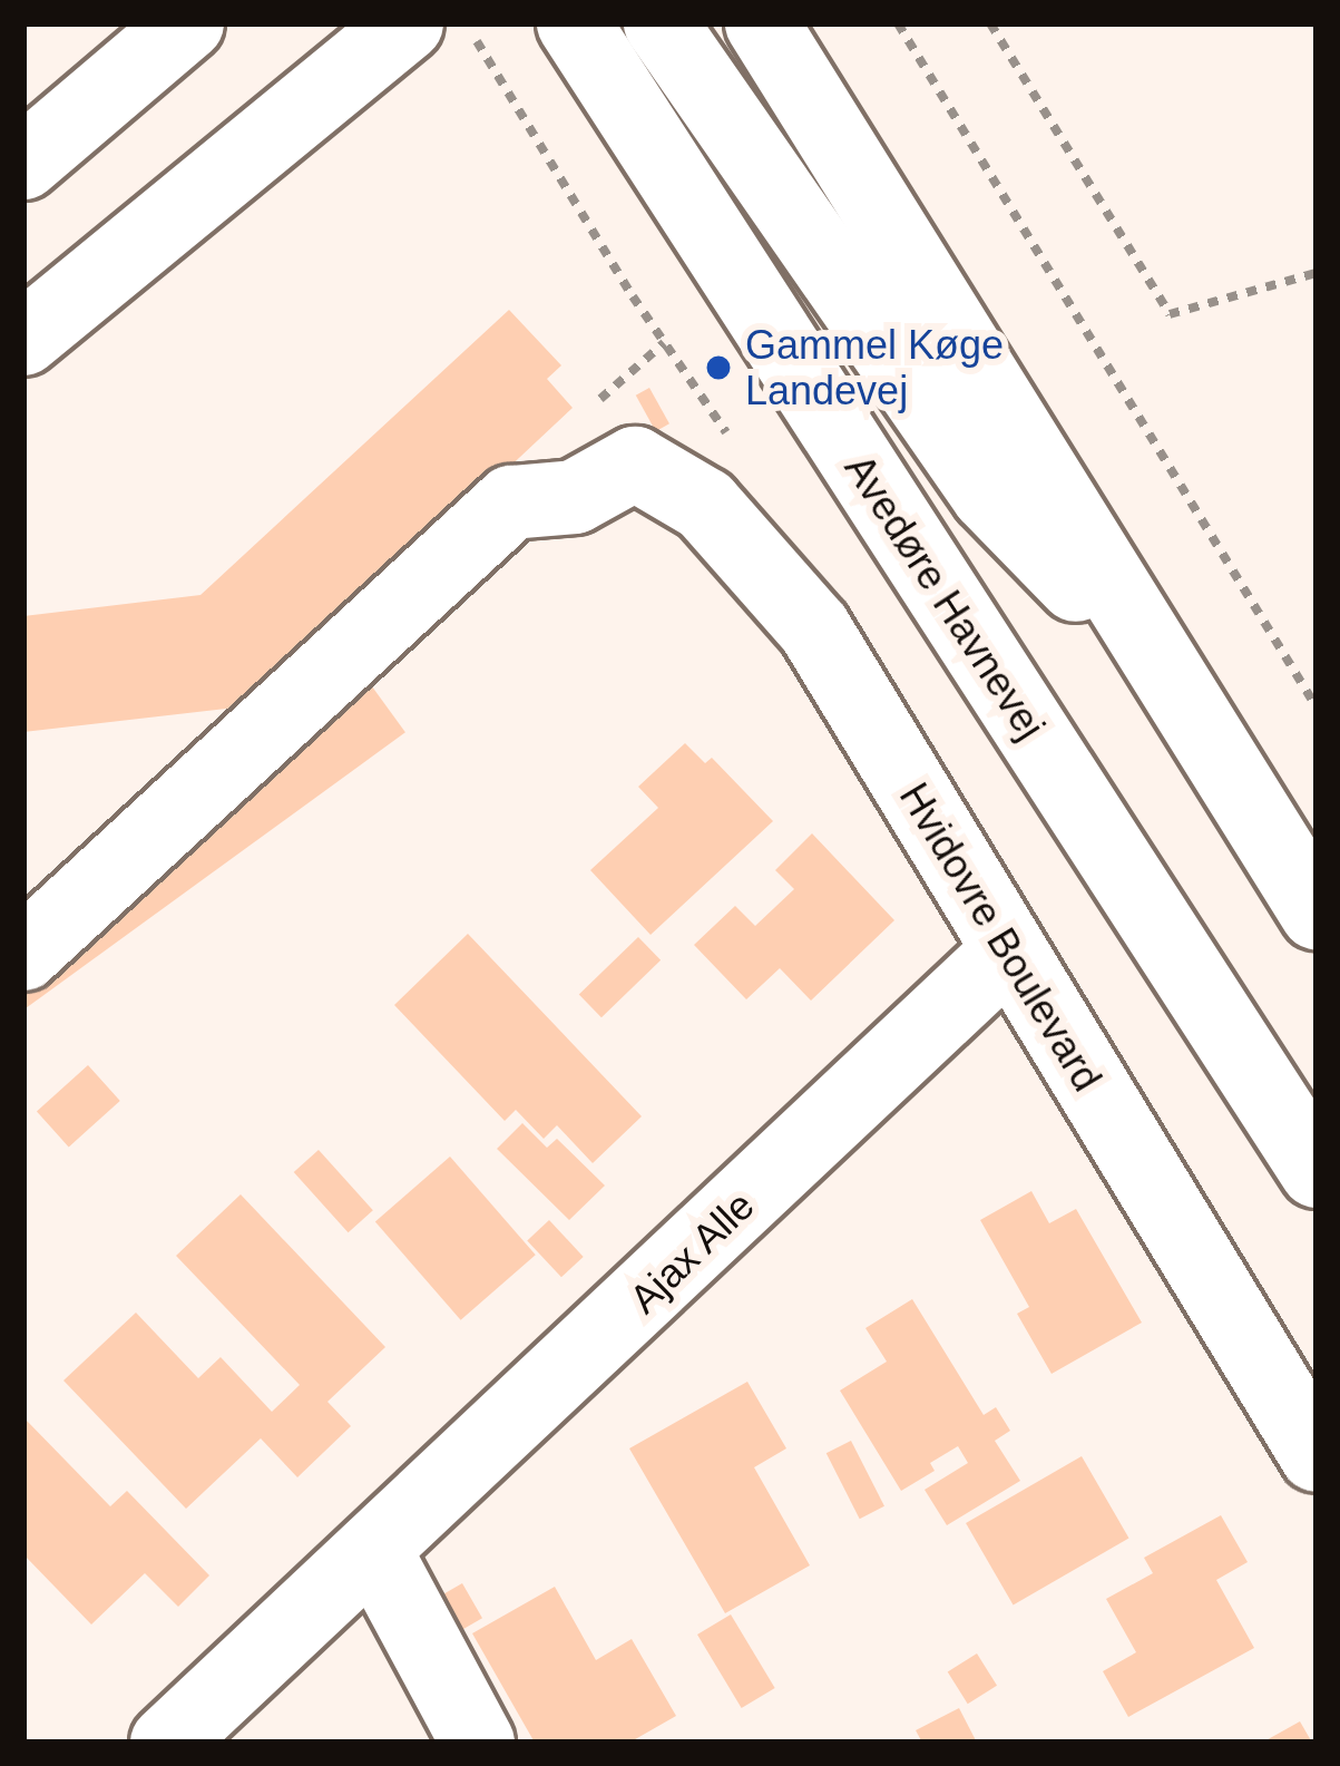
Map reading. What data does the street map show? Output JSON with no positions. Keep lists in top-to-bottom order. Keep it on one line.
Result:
{"streets":{"street":["Avedøre Havnevej","Hvidovre Boulevard","Ajax Alle"]},"crossings":[["Hvidovre Boulevard","Ajax Alle"]],"places":["Gammel Køge Landevej"]}
